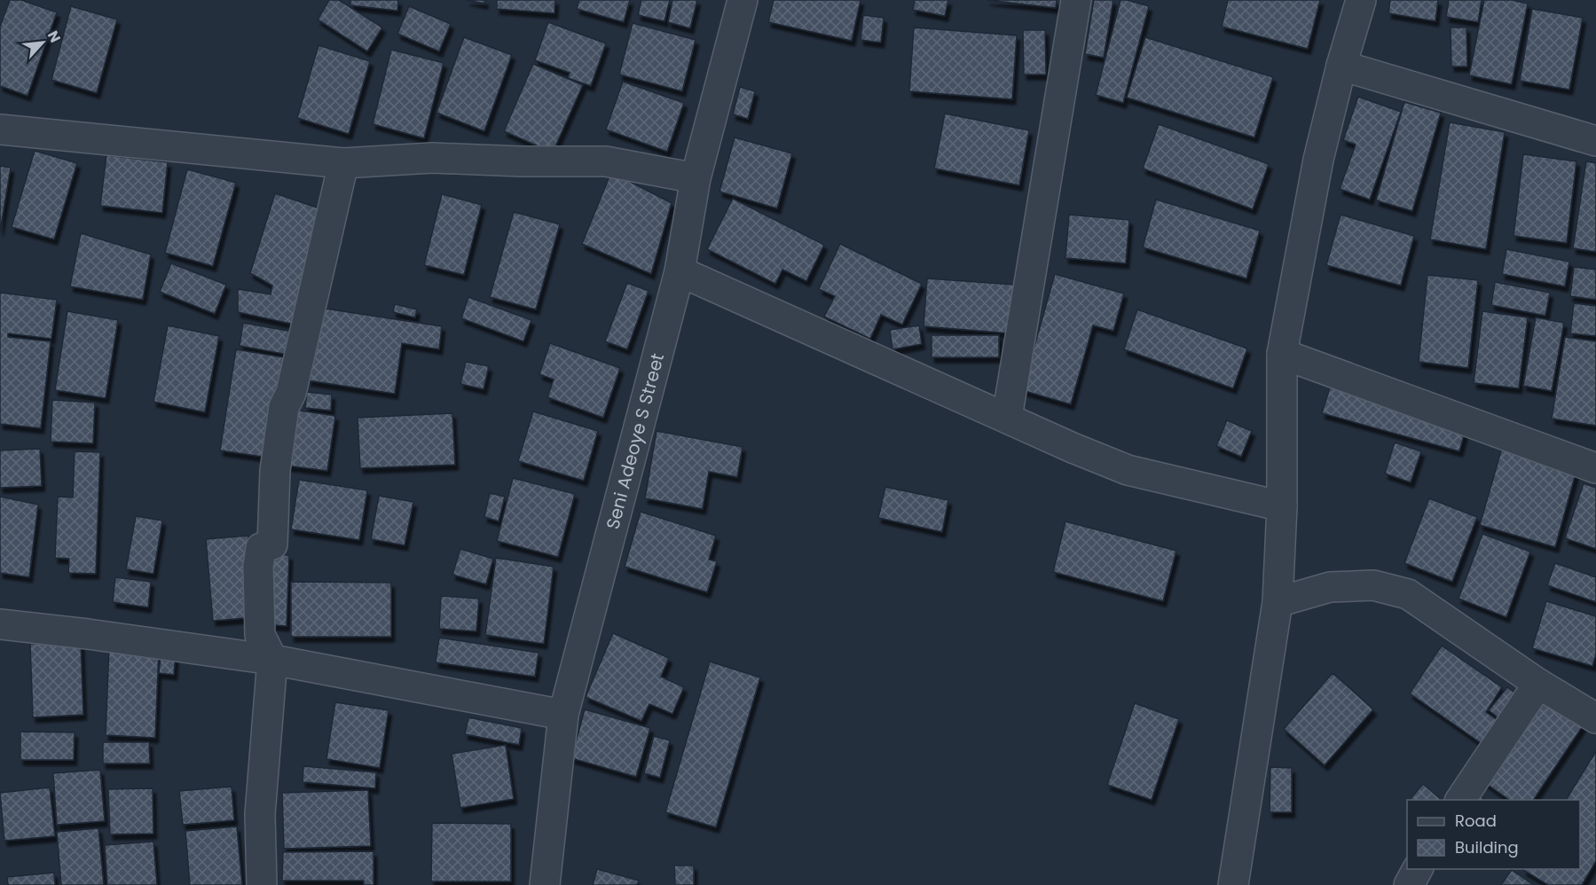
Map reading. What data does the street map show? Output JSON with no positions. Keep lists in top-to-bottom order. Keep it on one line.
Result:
{"streets":{"street":["Seni Adeoye S Street"]},"legend":["Road","Building"],"north":"top right"}
